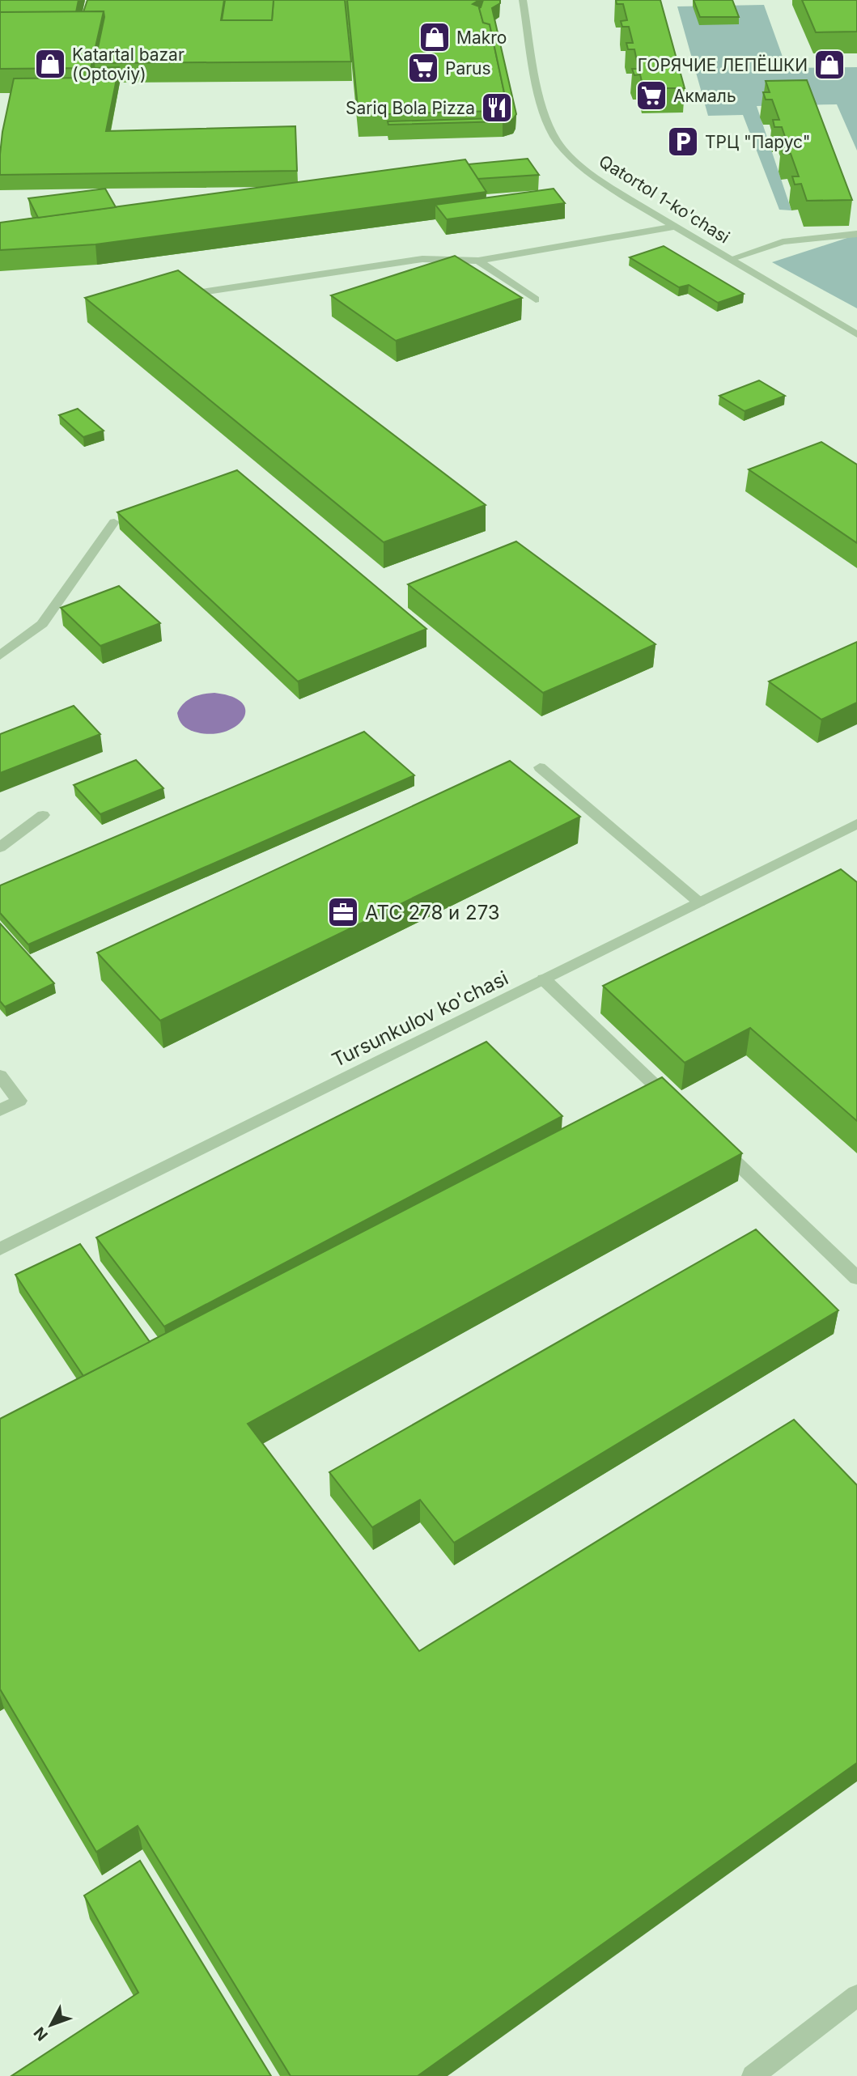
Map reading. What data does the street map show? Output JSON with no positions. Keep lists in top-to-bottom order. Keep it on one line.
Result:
{"streets":{"street":["Qatortol 1-ko'chasi","Tursunkulov ko'chasi"]},"places":{"shop":["Makro","Katartal bazar (Optoviy)","ГОРЯЧИЕ ЛЕПЁШКИ"],"supermarket":["Parus","Акмаль"],"restaurant":["Sariq Bola Pizza"],"parking":["ТРЦ \"Парус\""],"office":["АТС 278 и 273"]},"north":"bottom left"}
